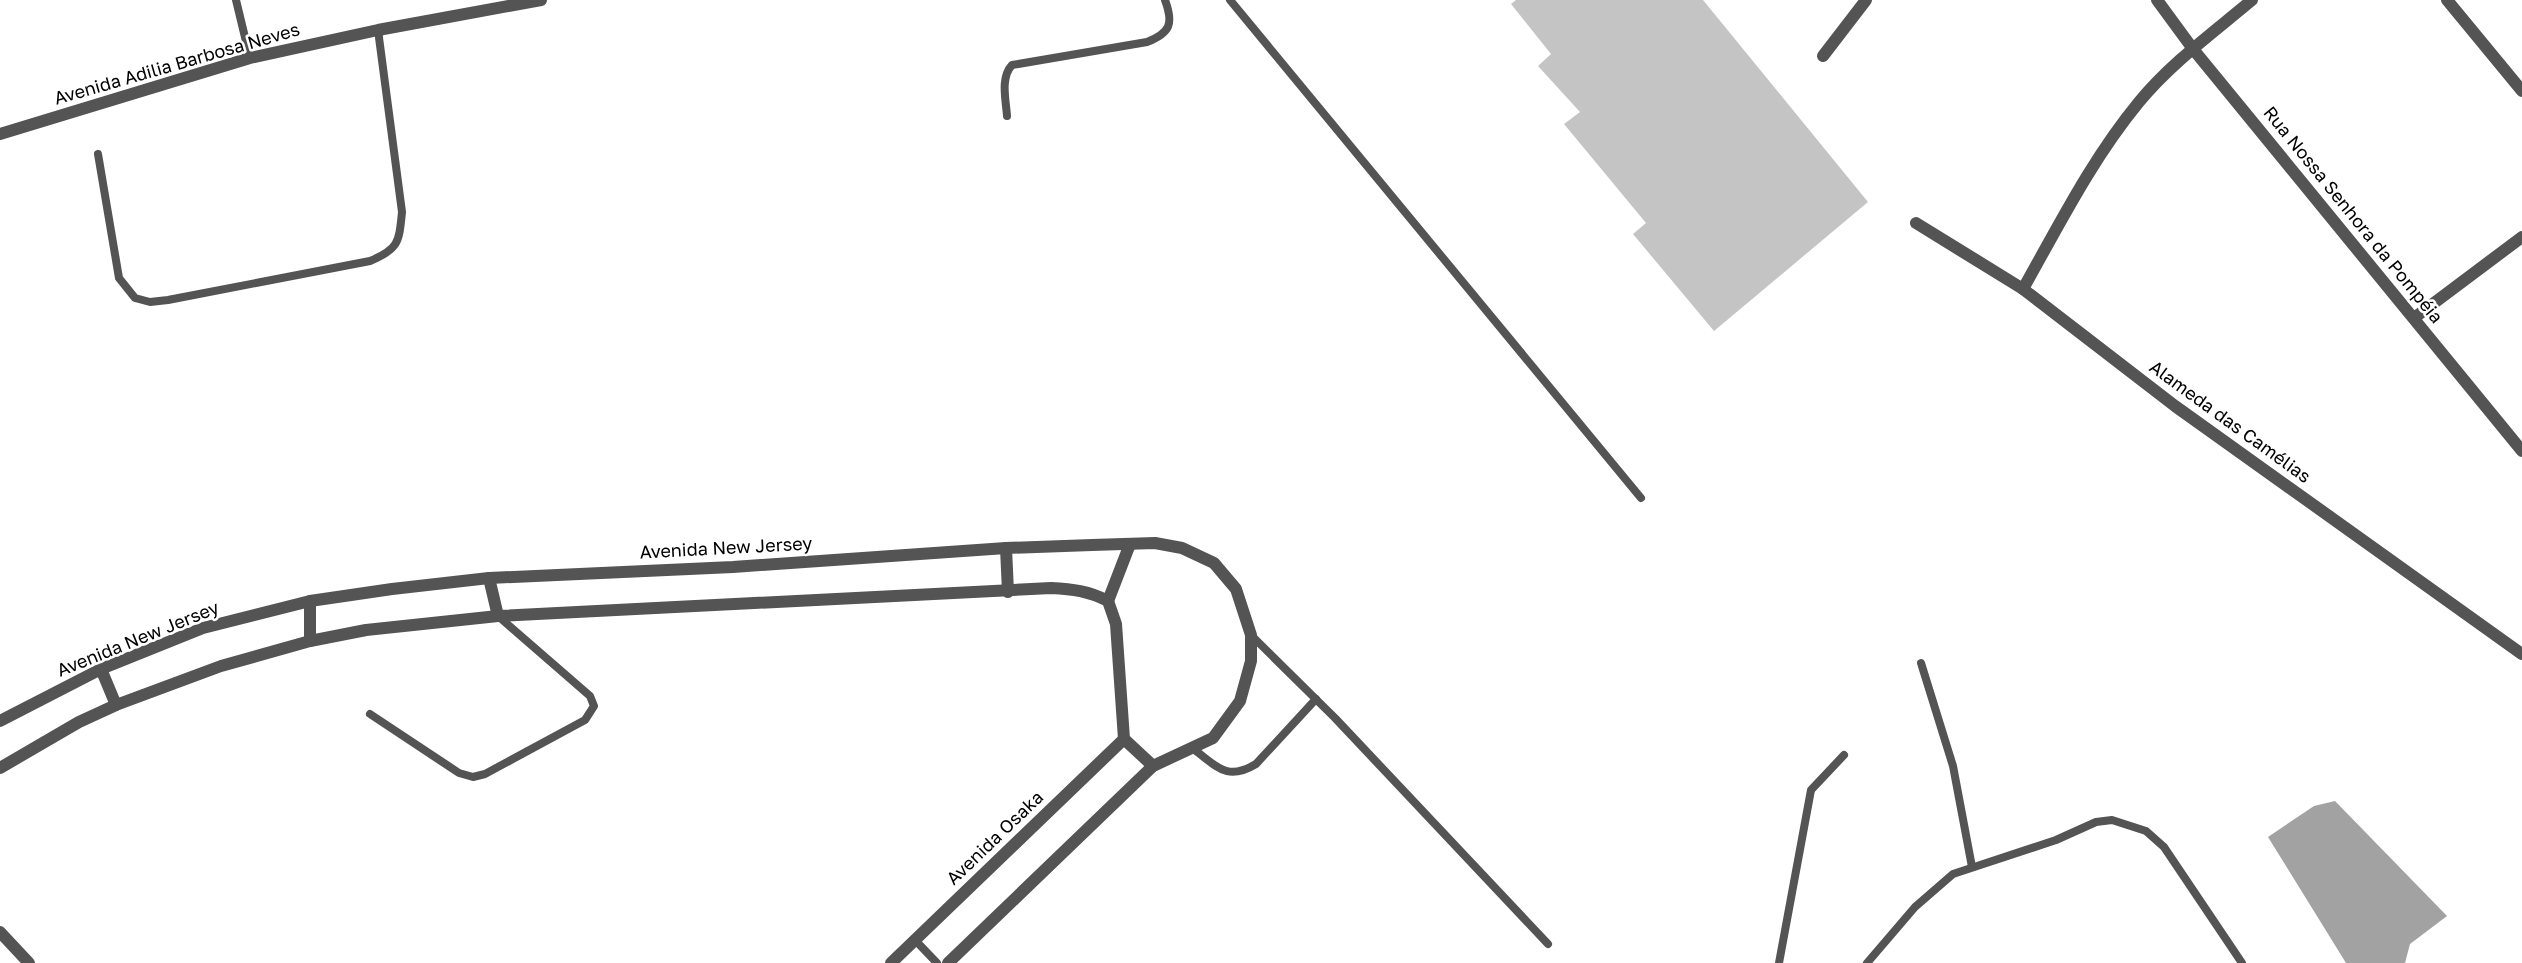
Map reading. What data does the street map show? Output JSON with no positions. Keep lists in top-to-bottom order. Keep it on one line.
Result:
{"streets":{"street":["Avenida Adilia Barbosa Neves","Rua Nossa Senhora da Pompéia","Alameda das Camélias","Avenida New Jersey","Avenida Osaka"]}}
